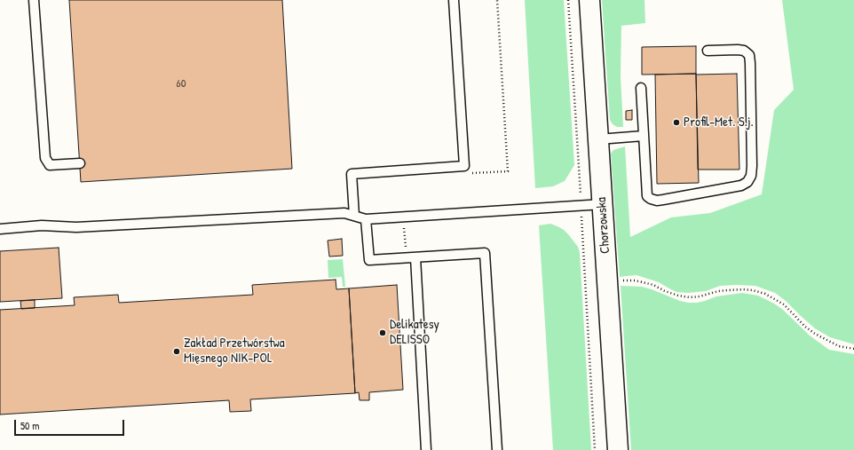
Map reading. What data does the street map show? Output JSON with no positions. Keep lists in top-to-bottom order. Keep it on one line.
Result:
{"streets":{"street":["Chorzowska"]},"places":["Profil-Met. S.j.","Delikatesy DELISSO","Zakład Przetwórstwa Mięsnego NIK-POL"],"house_numbers":["60"],"scale_bar":"50 m"}
